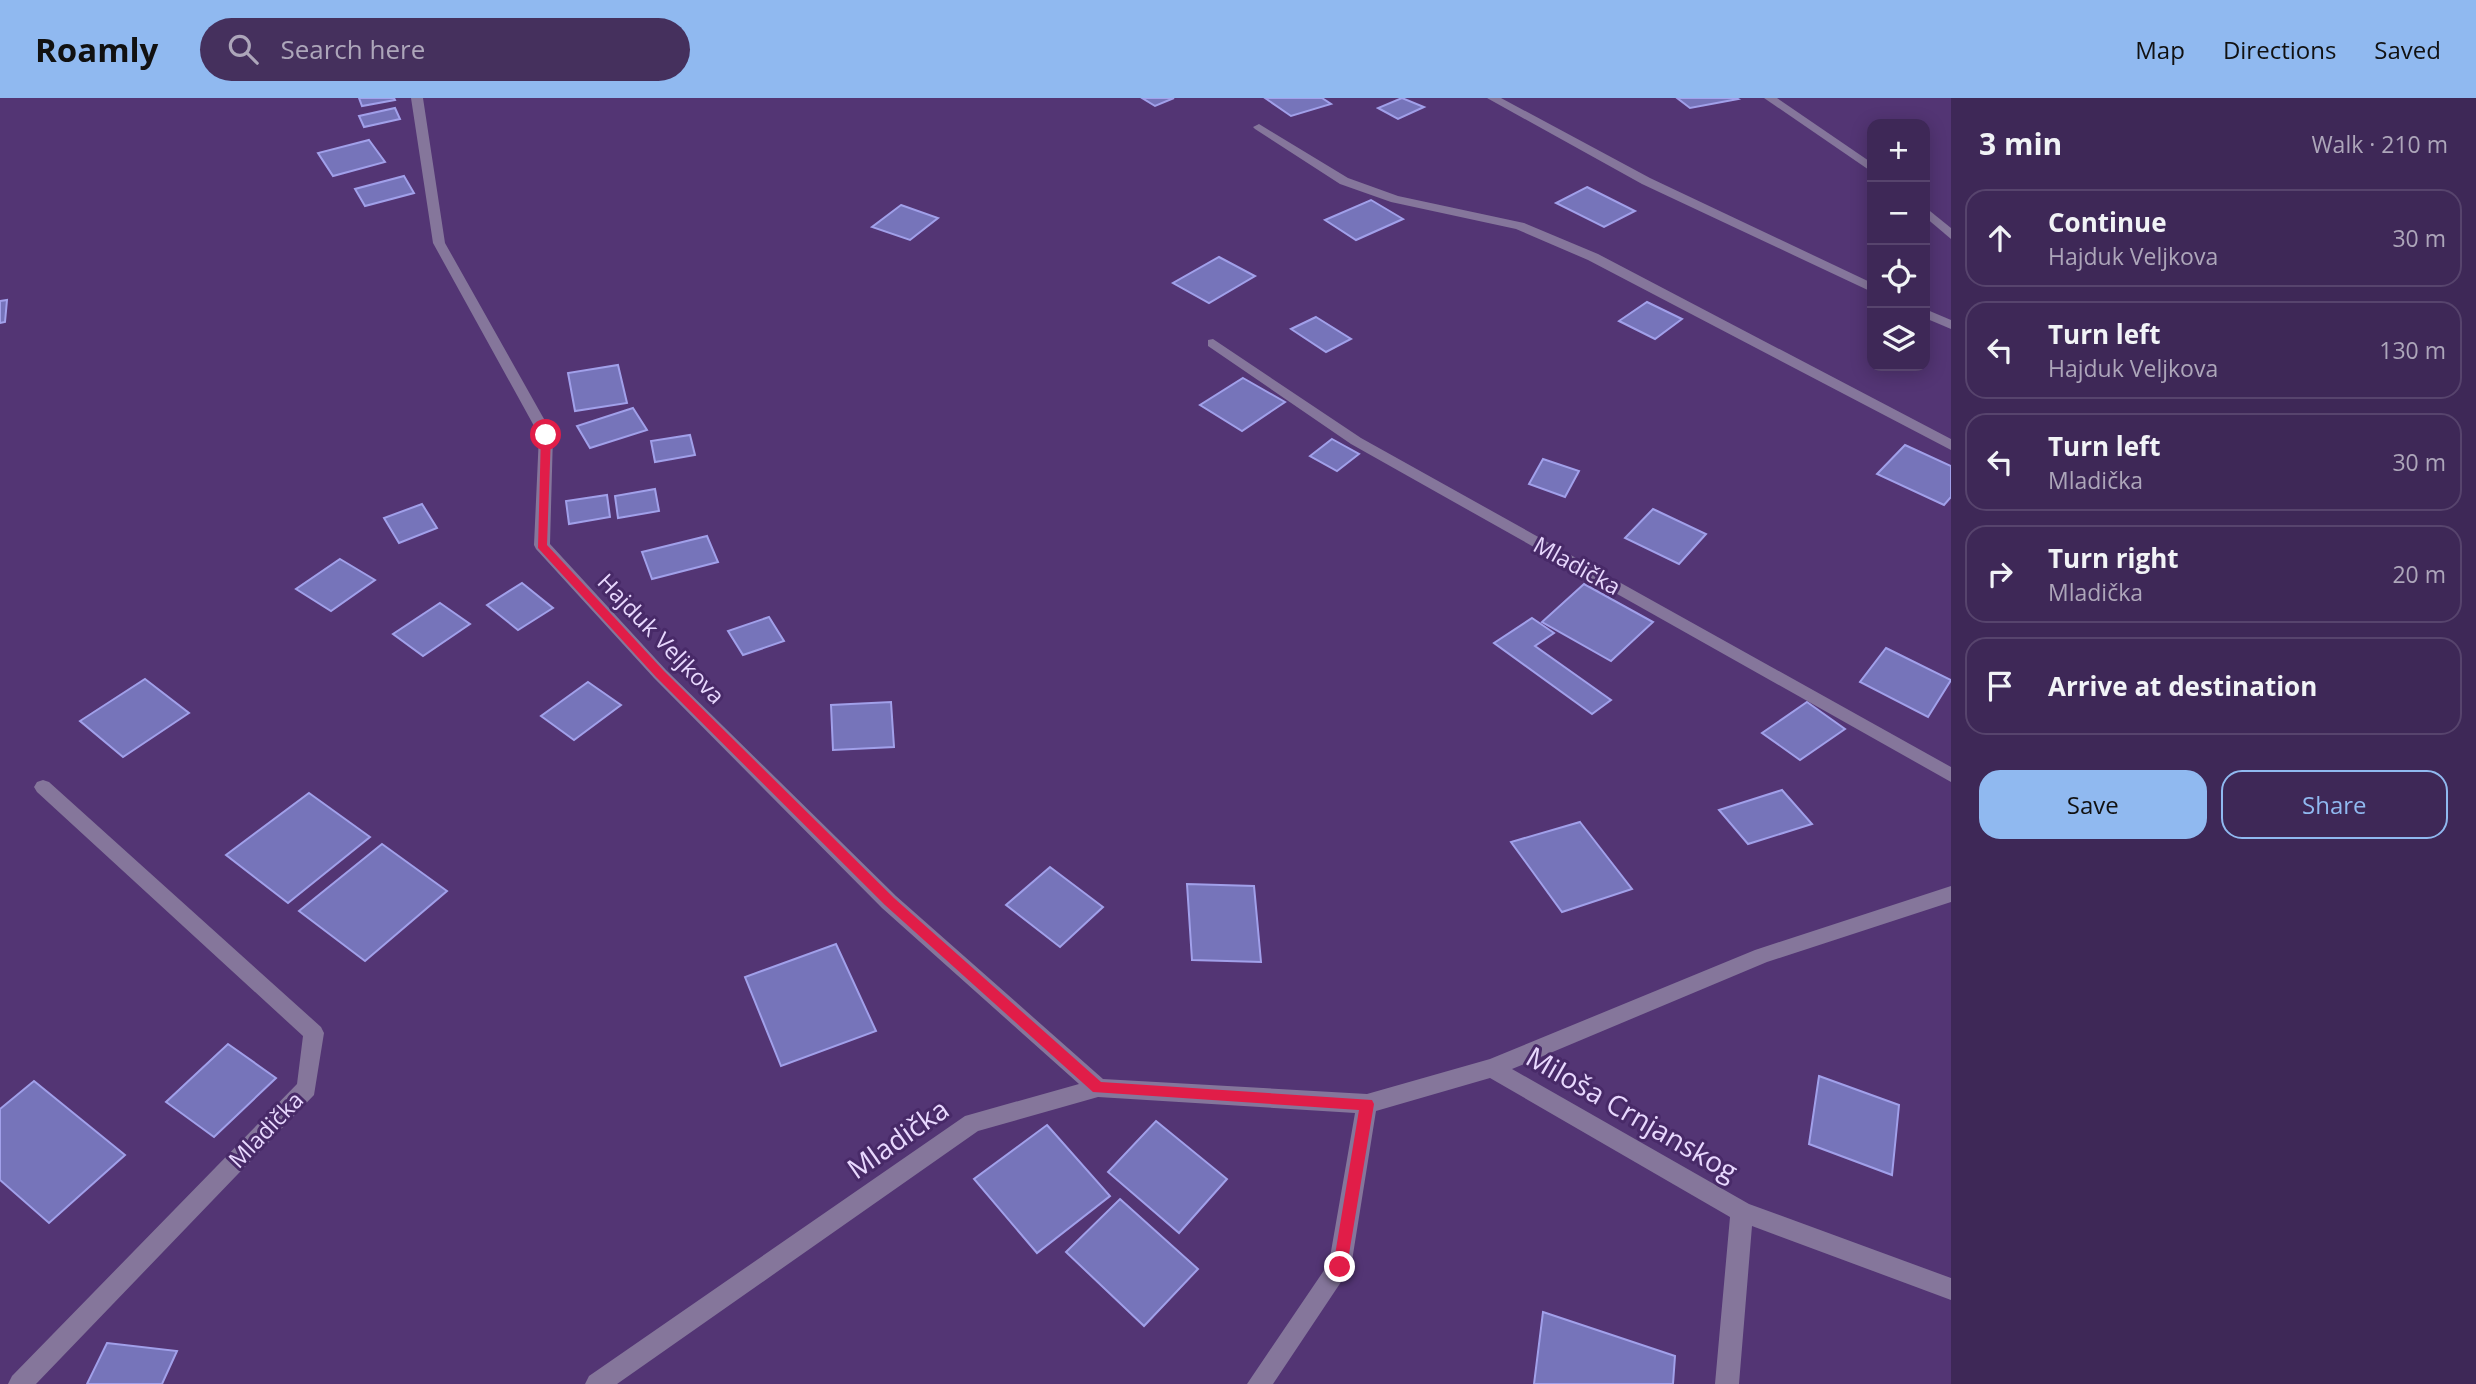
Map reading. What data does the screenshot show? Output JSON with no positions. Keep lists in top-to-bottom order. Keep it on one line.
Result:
{"streets":{"street":["Mladička","Hajduk Veljkova","Miloša Crnjanskog"]},"crossings":[["Mladička","Hajduk Veljkova"],["Mladička","Miloša Crnjanskog"]],"page":{"header":"Roamly","search":"Search here","nav":["Map","Directions","Saved"],"heading":["3 min","Walk · 210 m"],"map_buttons":["+","−"],"list":[["Continue","Hajduk Veljkova","30 m"],["Turn left","Hajduk Veljkova","130 m"],["Turn left","Mladička","30 m"],["Turn right","Mladička","20 m"],"Arrive at destination"],"buttons":["Save","Share"]}}
